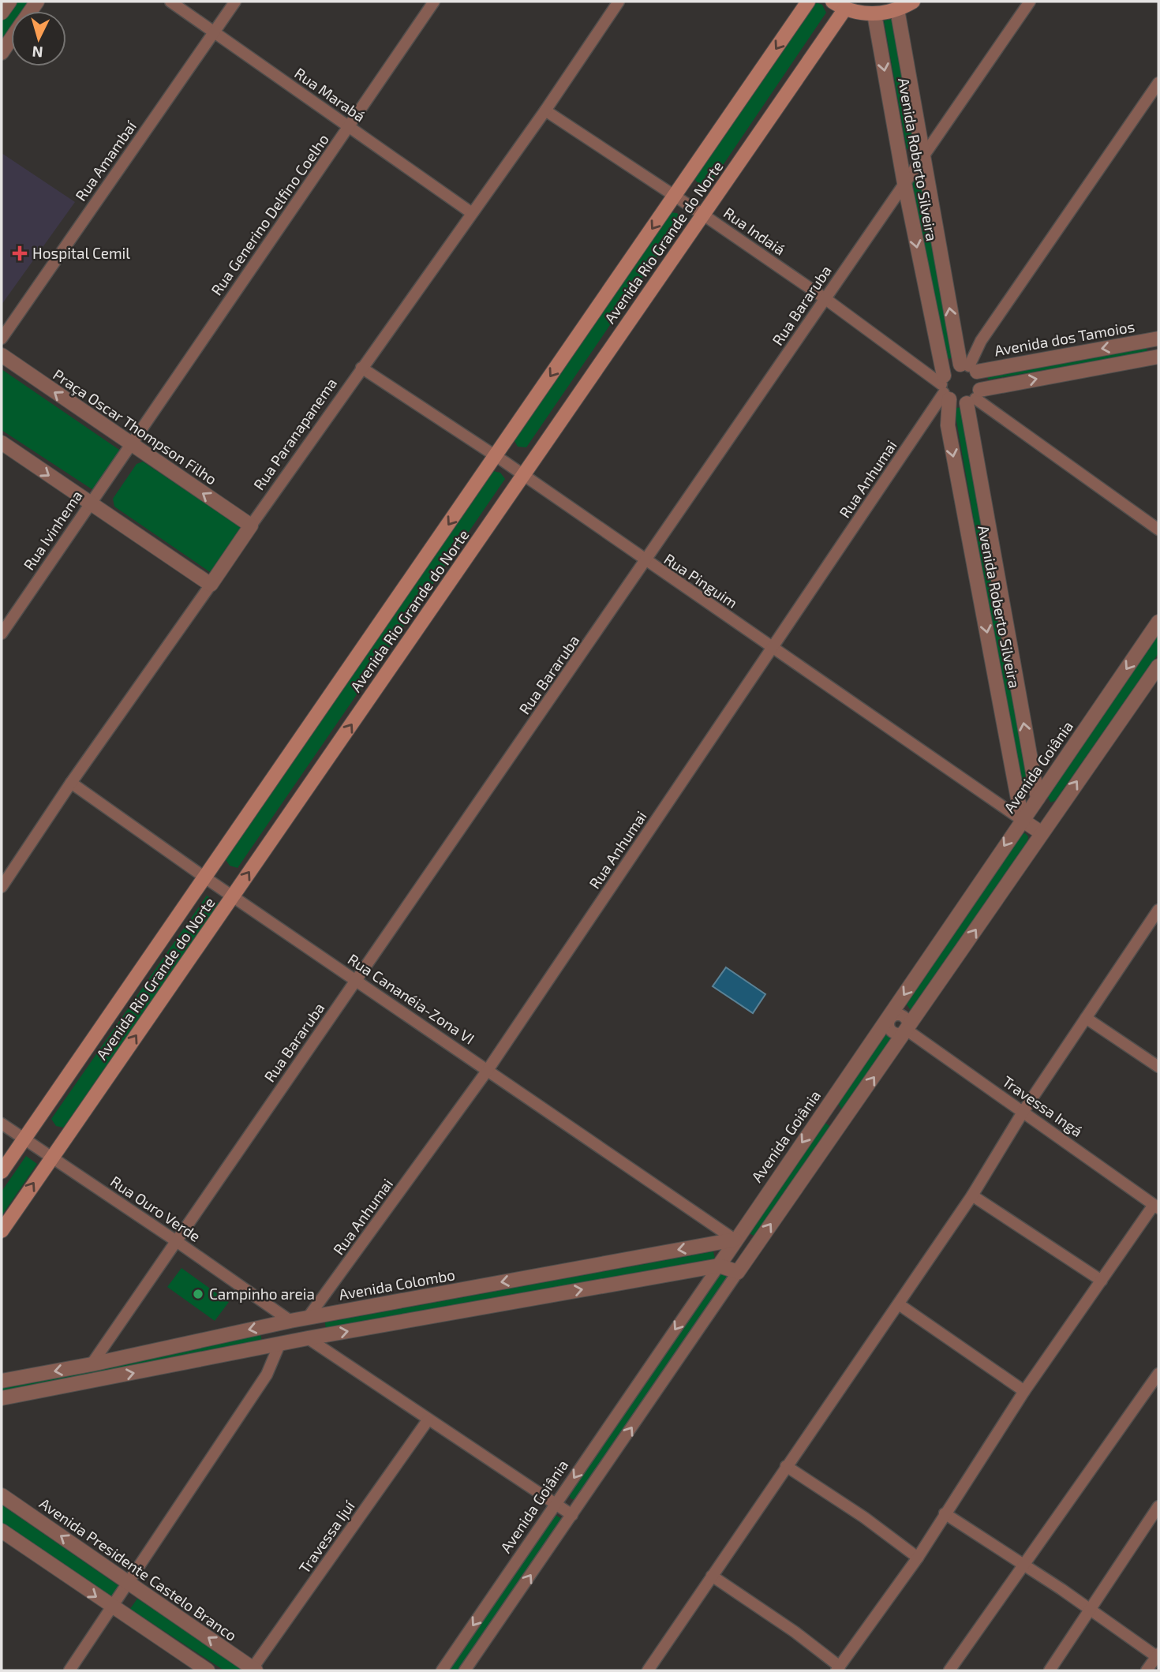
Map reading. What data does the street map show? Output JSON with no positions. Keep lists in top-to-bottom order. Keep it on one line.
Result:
{"streets":{"main road":["Avenida Rio Grande do Norte"],"street":["Rua Marabá","Avenida Roberto Silveira","Rua Amambaí","Rua Generino Delfino Coelho","Rua Indaiá","Rua Bararuba","Avenida dos Tamoios","Praça Oscar Thompson Filho","Rua Paranapanema","Rua Anhumai","Rua Ivinhema","Rua Pinguim","Avenida Goiânia","Rua Cananéia-Zona VI","Travessa Ingá","Rua Ouro Verde","Avenida Colombo","Travessa Ijuí","Avenida Presidente Castelo Branco"]},"crossings":[["Rua Marabá","Rua Amambaí"],["Rua Marabá","Rua Generino Delfino Coelho"],["Rua Marabá","Rua Paranapanema"],["Avenida Roberto Silveira","Rua Indaiá"],["Avenida Roberto Silveira","Rua Bararuba"],["Avenida Roberto Silveira","Avenida dos Tamoios"],["Avenida Roberto Silveira","Rua Anhumai"],["Avenida Roberto Silveira","Rua Pinguim"],["Avenida Roberto Silveira","Avenida Goiânia"],["Rua Generino Delfino Coelho","Praça Oscar Thompson Filho"],["Rua Generino Delfino Coelho","Rua Ivinhema"],["Rua Indaiá","Avenida Rio Grande do Norte"],["Rua Indaiá","Rua Bararuba"],["Rua Indaiá","Avenida dos Tamoios"],["Rua Indaiá","Rua Paranapanema"],["Rua Indaiá","Rua Anhumai"],["Avenida Rio Grande do Norte","Rua Pinguim"],["Avenida Rio Grande do Norte","Rua Cananéia-Zona VI"],["Avenida Rio Grande do Norte","Rua Ouro Verde"],["Rua Bararuba","Rua Pinguim"],["Rua Bararuba","Rua Cananéia-Zona VI"],["Rua Bararuba","Rua Ouro Verde"],["Rua Bararuba","Avenida Colombo"],["Avenida dos Tamoios","Rua Anhumai"],["Praça Oscar Thompson Filho","Rua Paranapanema"],["Praça Oscar Thompson Filho","Rua Ivinhema"],["Rua Paranapanema","Rua Pinguim"],["Rua Paranapanema","Rua Cananéia-Zona VI"],["Rua Anhumai","Rua Pinguim"],["Rua Anhumai","Rua Cananéia-Zona VI"],["Rua Anhumai","Avenida Colombo"],["Rua Pinguim","Avenida Goiânia"],["Avenida Goiânia","Rua Cananéia-Zona VI"],["Avenida Goiânia","Travessa Ingá"],["Avenida Goiânia","Avenida Colombo"],["Rua Cananéia-Zona VI","Avenida Colombo"],["Rua Ouro Verde","Avenida Colombo"],["Travessa Ijuí","Avenida Presidente Castelo Branco"]],"places":{"health":["Hospital Cemil"],"other":["Campinho areia"]},"north":"bottom"}
